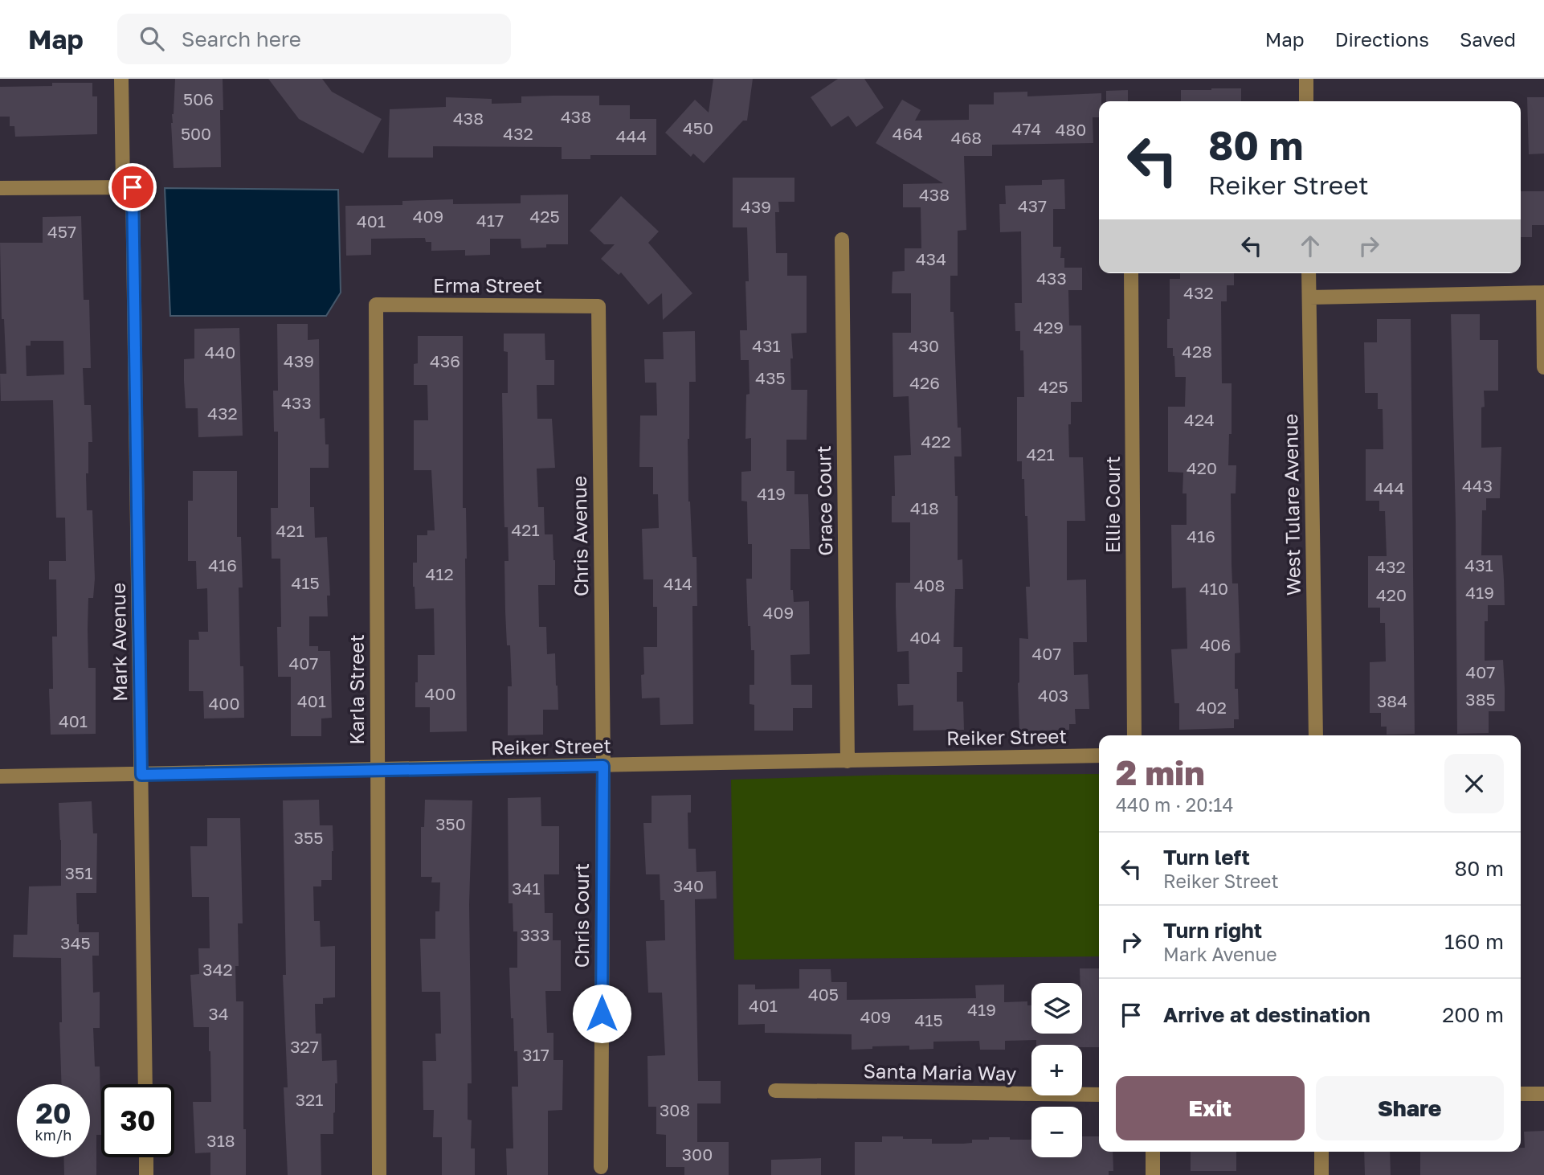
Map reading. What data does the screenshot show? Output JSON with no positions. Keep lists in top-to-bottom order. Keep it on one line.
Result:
{"streets":{"street":["Erma Street","Grace Court","Ellie Court","West Tulare Avenue","Chris Avenue","Mark Avenue","Karla Street","Reiker Street","Chris Court","Santa Maria Way"]},"crossings":[["Erma Street","Chris Avenue"],["Erma Street","Karla Street"],["Grace Court","Reiker Street"],["Chris Avenue","Reiker Street"],["Chris Avenue","Chris Court"],["Mark Avenue","Reiker Street"],["Karla Street","Reiker Street"],["Reiker Street","Chris Court"]],"house_numbers":["506","438","438","450","474","480","500","432","464","444","468","438","437","439","409","425","417","401","457","434","433","432","429","431","430","428","440","439","436","435","426","425","433","432","424","422","421","420","443","444","419","418","421","421","416","416","431","432","412","415","414","408","410","419","420","409","404","406","407","407","407","400","403","385","401","384","400","402","401","350","355","351","340","341","333","345","342","405","401","419","34","409","415","327","317","321","308","318","300"],"page":{"header":"Map","search":"Search here","nav":["Map","Directions","Saved"],"turn":["80 m","Reiker Street"],"heading":["2 min","440 m · 20:14"],"list":[{"name":"Turn left","note":"Reiker Street","value":"80 m"},{"name":"Turn right","note":"Mark Avenue","value":"160 m"},{"name":"Arrive at destination","value":"200 m"}],"map_buttons":["+","−"],"buttons":["Exit","Share"],"speed":"20 km/h","limit":"30"}}
